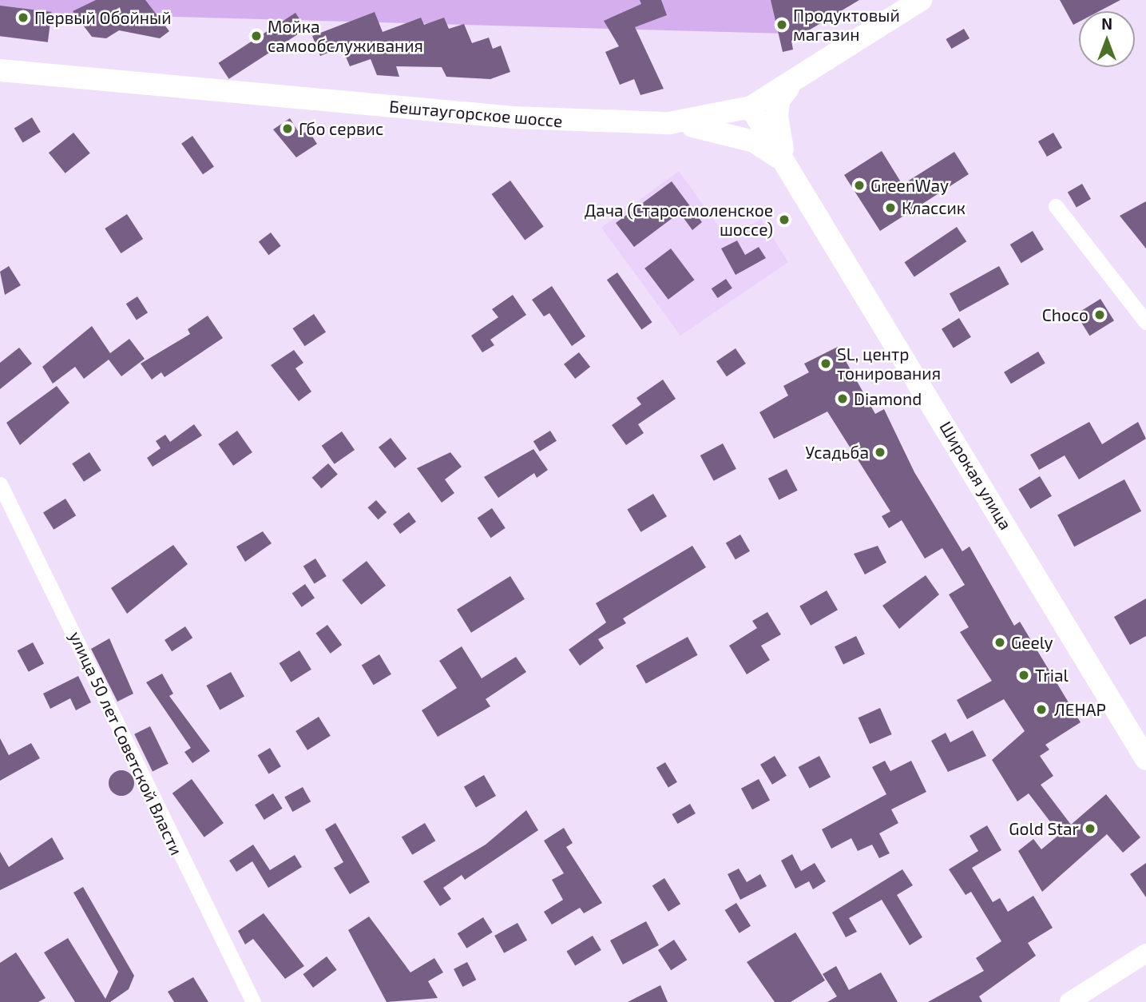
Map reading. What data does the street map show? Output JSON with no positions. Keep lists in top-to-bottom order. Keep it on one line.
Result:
{"streets":{"main road":["Бештаугорское шоссе","Широкая улица"],"street":["улица 50 лет Советской Власти"]},"crossings":[["Бештаугорское шоссе","Широкая улица"]],"places":["Первый Обойный","Продуктовый магазин","Мойка самообслуживания","Гбо cервис","GreenWay","Классик","Дача (Старосмоленское шоссе)","Choco","SL, центр тонирования","Diamond","Усадьба","Geely","Trial","ЛЕНАР","Gold Star"],"north":"top"}
